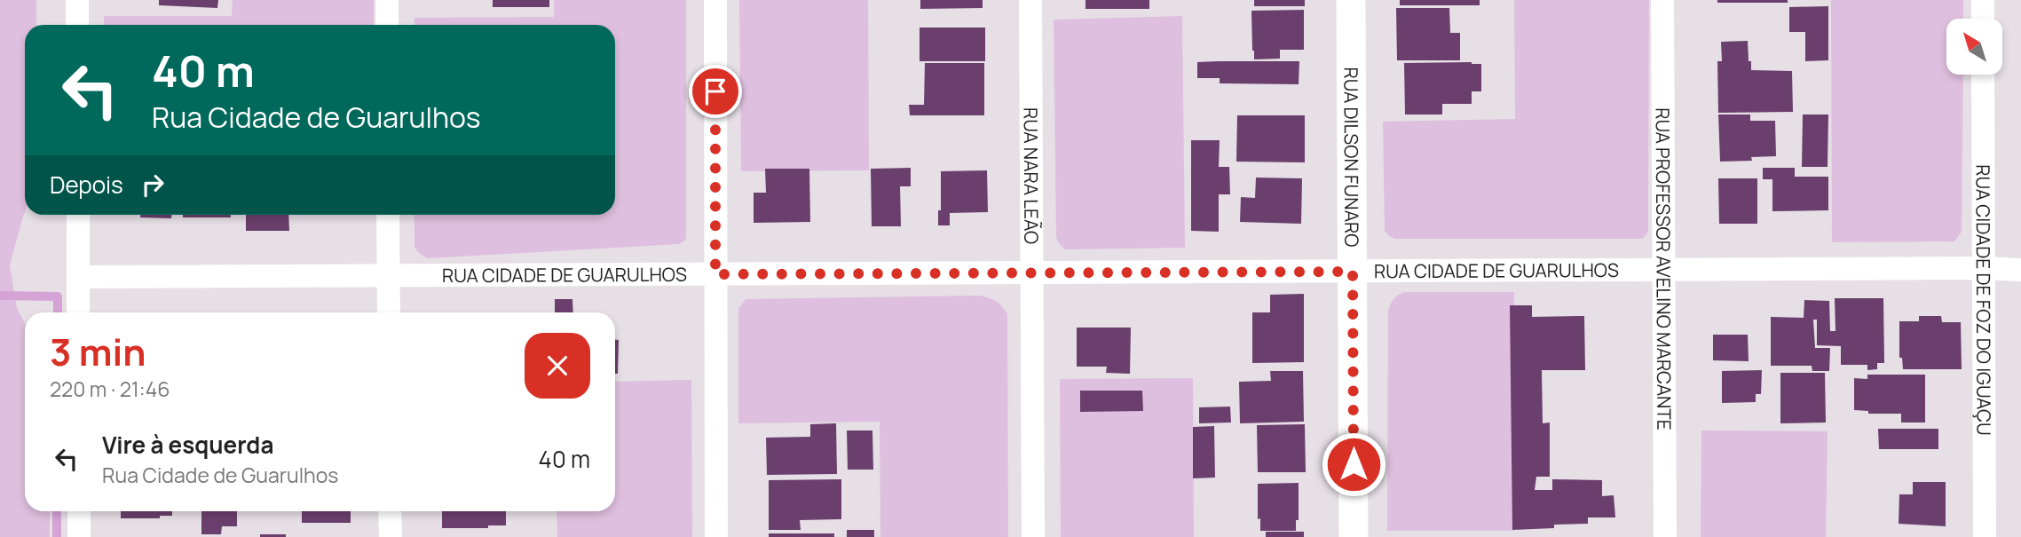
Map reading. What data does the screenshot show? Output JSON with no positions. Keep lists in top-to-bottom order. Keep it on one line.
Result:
{"streets":{"street":["RUA DILSON FUNARO","RUA NARA LEÃO","RUA PROFESSOR AVELINO MARCANTE","RUA CIDADE DE GUARULHOS","RUA CIDADE DE FOZ DO IGUAÇU"]},"crossings":[["RUA DILSON FUNARO","RUA CIDADE DE GUARULHOS"],["RUA NARA LEÃO","RUA CIDADE DE GUARULHOS"],["RUA PROFESSOR AVELINO MARCANTE","RUA CIDADE DE GUARULHOS"],["RUA CIDADE DE GUARULHOS","RUA CIDADE DE FOZ DO IGUAÇU"]],"north":"top left","page":{"turn":["40 m","Rua Cidade de Guarulhos"],"then":"Depois","heading":["3 min","220 m · 21:46"],"list":[{"name":"Vire à esquerda","note":"Rua Cidade de Guarulhos","value":"40 m"}]}}
